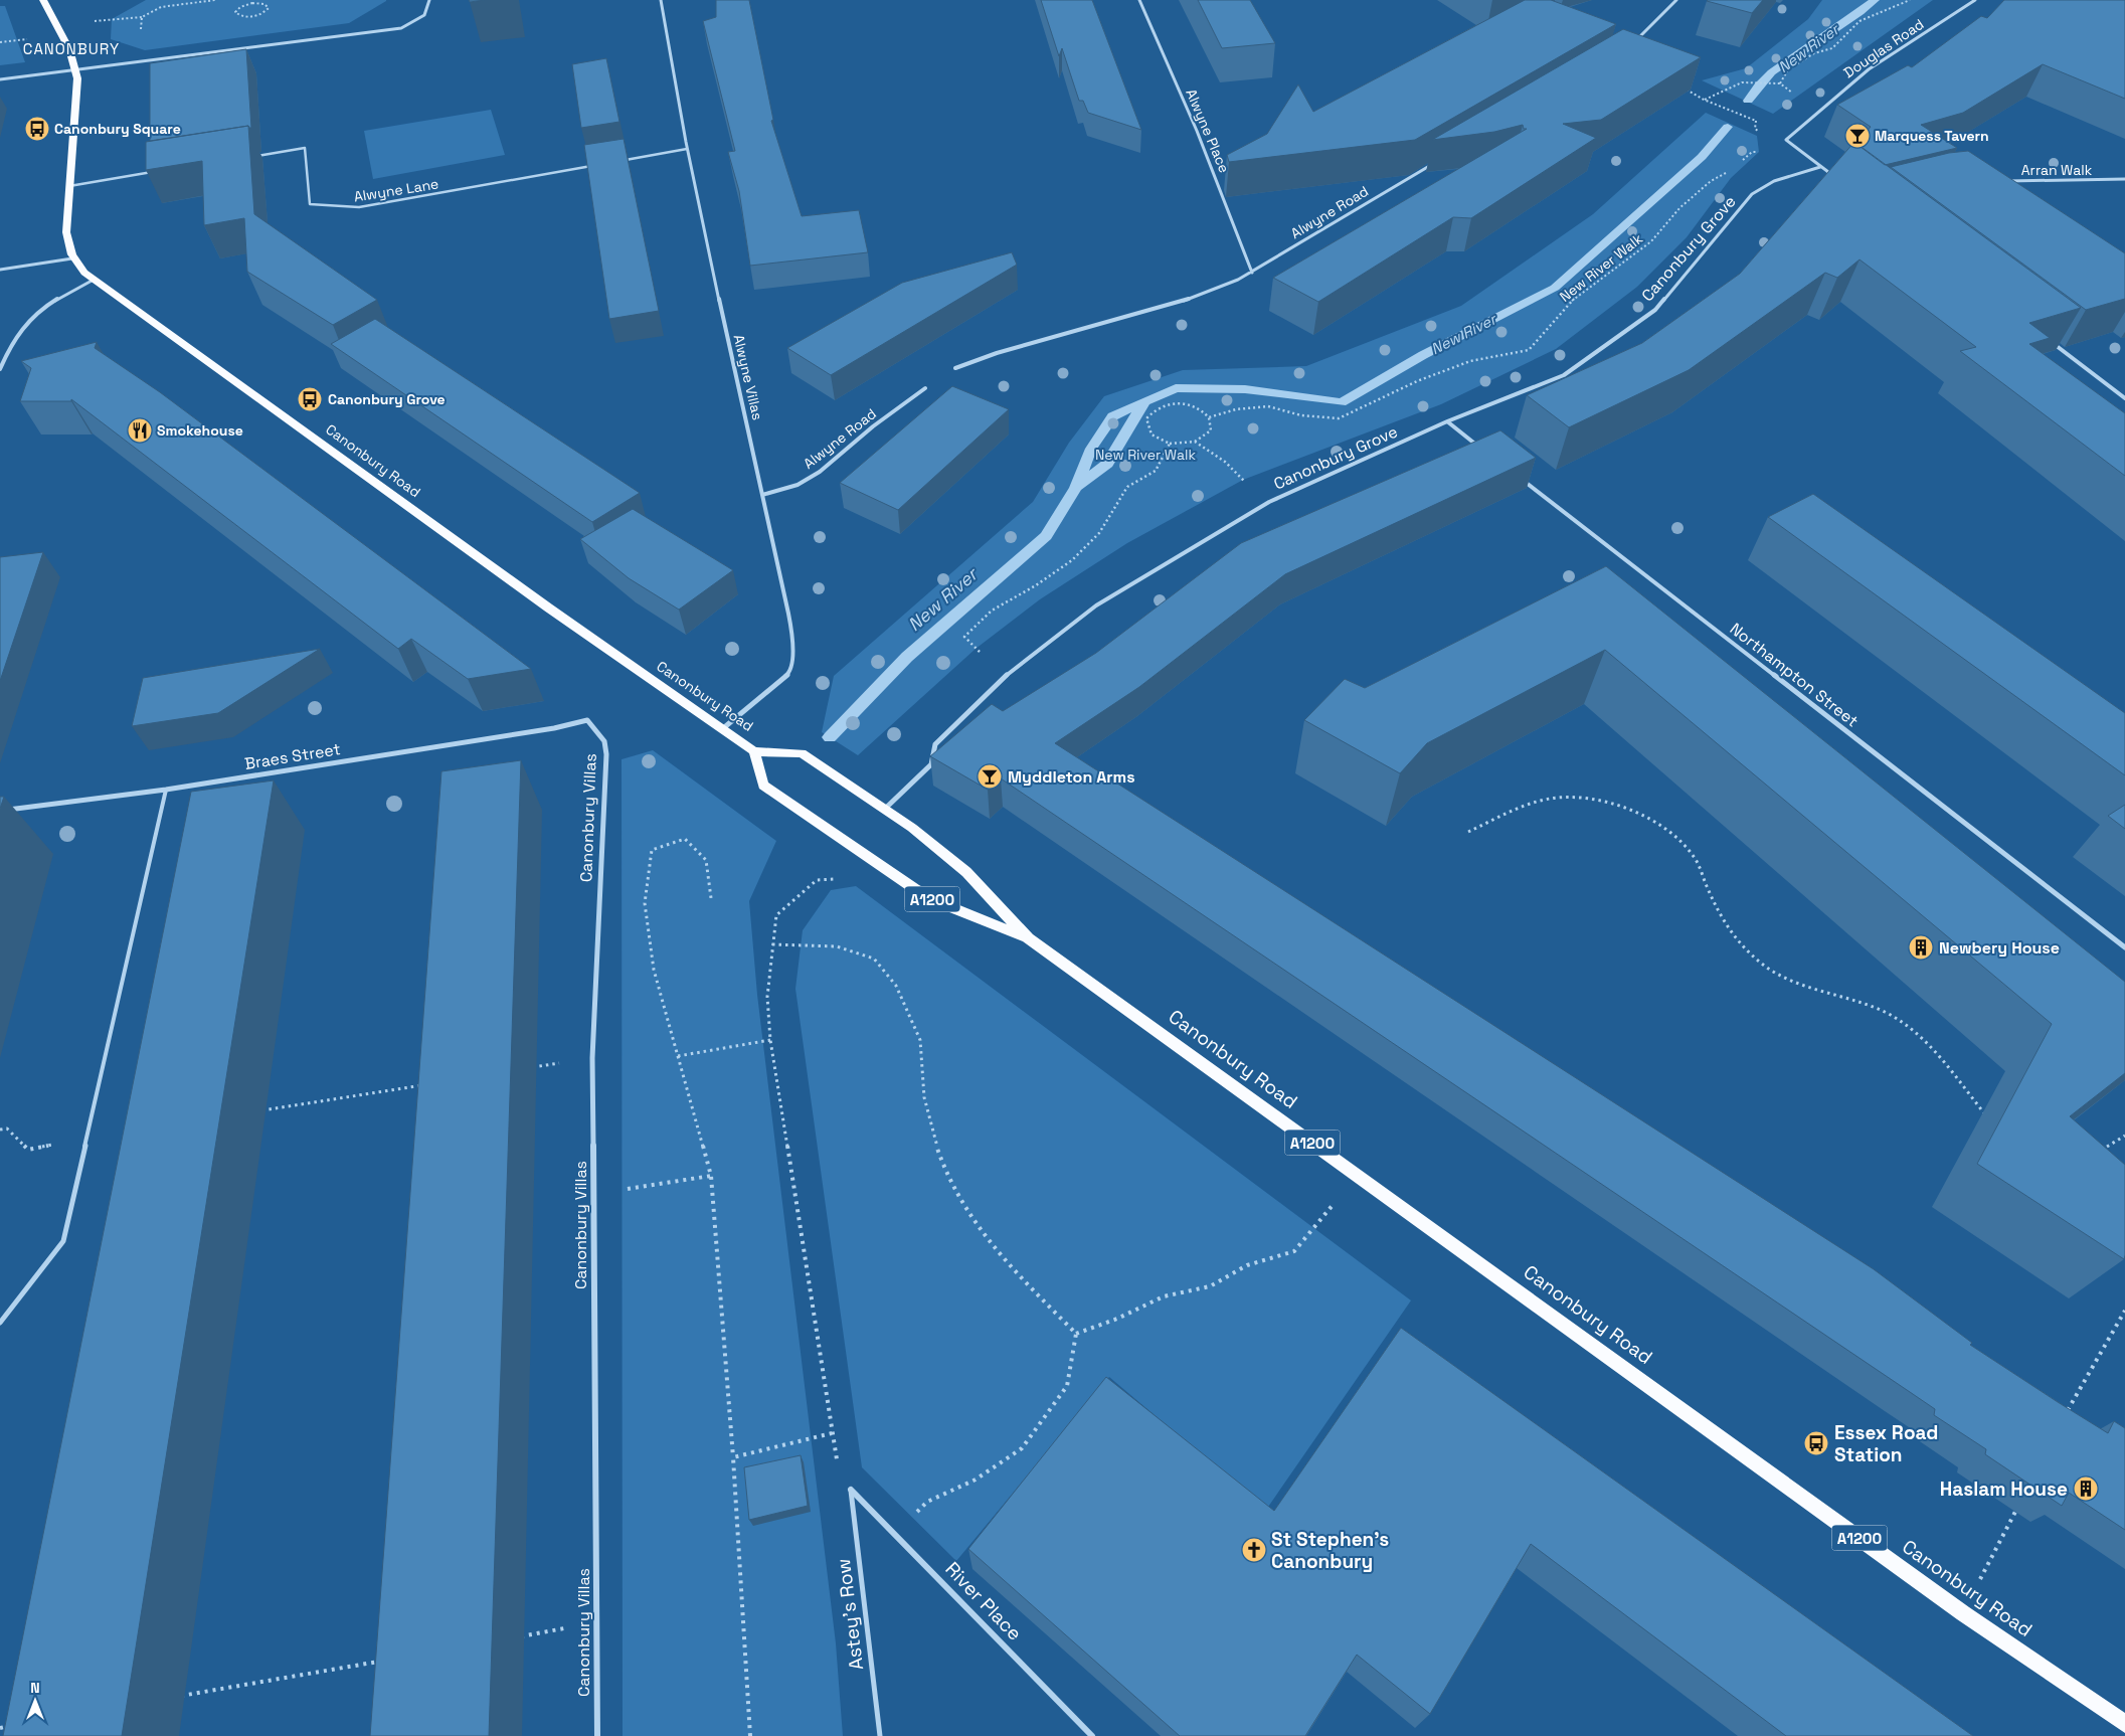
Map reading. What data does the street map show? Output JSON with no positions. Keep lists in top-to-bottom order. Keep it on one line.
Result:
{"streets":{"main road":["Canonbury Road","A1200"],"street":["Douglas Road","Alwyne Place","Arran Walk","Alwyne Road","Canonbury Grove","Alwyne Villas","Northampton Street","Braes Street","Canonbury Villas","River Place"],"lane":["Alwyne Lane","Astey's Row"],"path":["New River Walk"]},"crossings":[["Douglas Road","Canonbury Grove"],["Alwyne Place","Alwyne Road"],["Alwyne Road","Alwyne Villas"],["Canonbury Grove","Canonbury Road"],["Alwyne Villas","Canonbury Road"],["Braes Street","Canonbury Villas"],["River Place","Astey's Row"]],"districts":["CANONBURY"],"water":["New River"],"parks":["New River Walk"],"places":{"bus stop":["Canonbury Square","Canonbury Grove","Essex Road Station"],"bar":["Marquess Tavern","Myddleton Arms"],"restaurant":["Smokehouse"],"building":["Newbery House","Haslam House"],"church":["St Stephen's Canonbury"]},"north":"top"}
